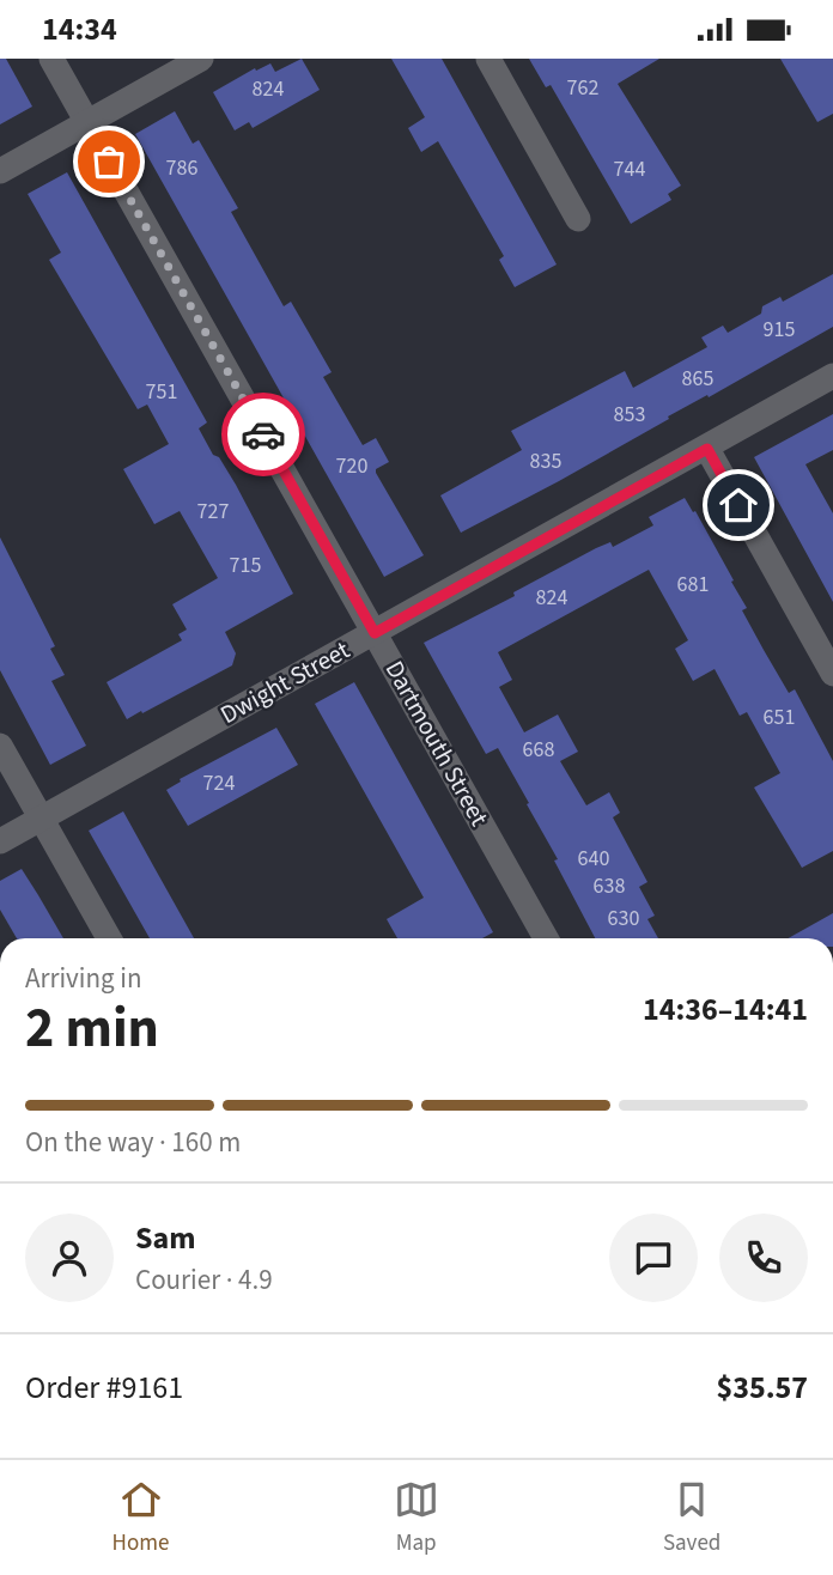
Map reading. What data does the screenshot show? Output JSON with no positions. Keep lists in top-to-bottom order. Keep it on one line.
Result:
{"streets":{"street":["Dwight Street","Dartmouth Street"]},"crossings":[["Dwight Street","Dartmouth Street"]],"house_numbers":["762","824","786","744","915","865","751","853","835","720","727","715","681","824","651","668","724","640","638","630"],"page":{"status":"14:34","heading":["2 min","Arriving in","14:36–14:41"],"panel":["Sam","Courier · 4.9","Order #9161","$35.57"],"bar":"On the way · 160 m","tabs":["Home","Map","Saved"]}}
